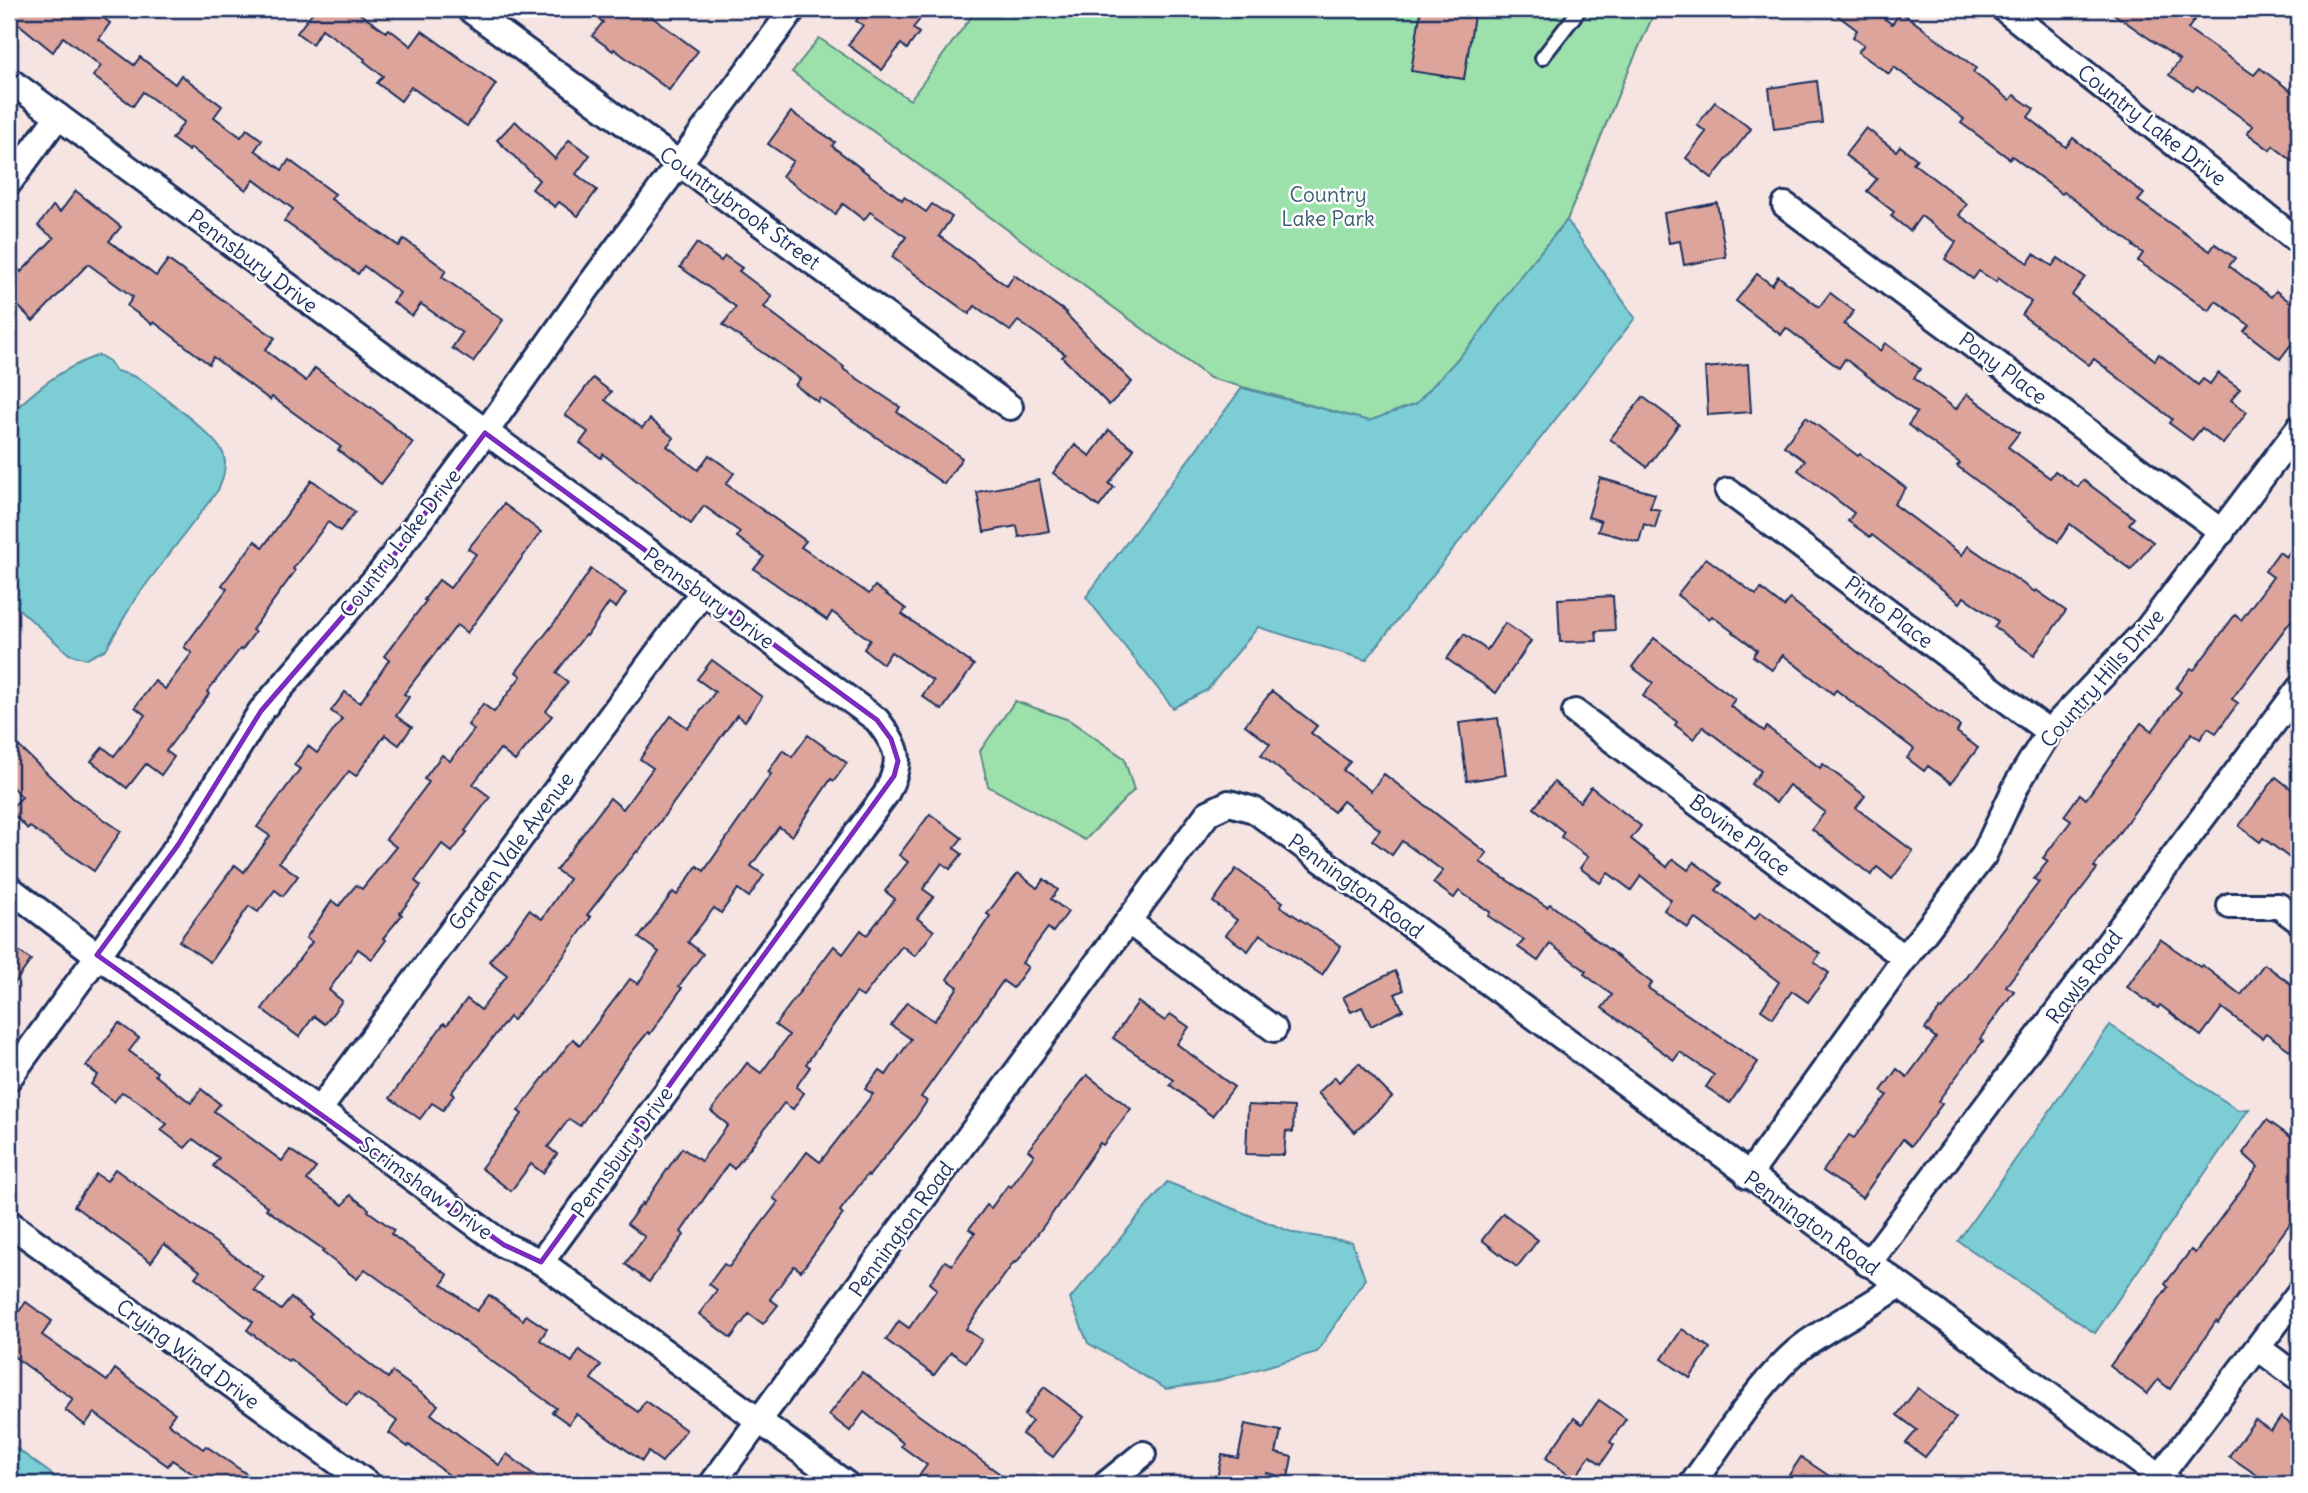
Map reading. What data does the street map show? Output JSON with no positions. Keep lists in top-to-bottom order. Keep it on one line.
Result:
{"streets":{"street":["Country Lake Drive","Countrybrook Street","Pennsbury Drive","Pony Place","Pinto Place","Country Hills Drive","Bovine Place","Garden Vale Avenue","Pennington Road","Rawls Road","Scrimshaw Drive","Crying Wind Drive"]},"crossings":[["Country Lake Drive","Countrybrook Street"],["Country Lake Drive","Pennsbury Drive"],["Country Lake Drive","Scrimshaw Drive"],["Pennsbury Drive","Garden Vale Avenue"],["Pennsbury Drive","Scrimshaw Drive"],["Pony Place","Country Hills Drive"],["Pinto Place","Country Hills Drive"],["Country Hills Drive","Bovine Place"],["Country Hills Drive","Pennington Road"],["Garden Vale Avenue","Scrimshaw Drive"],["Pennington Road","Rawls Road"],["Pennington Road","Scrimshaw Drive"]],"parks":["Country Lake Park"]}
